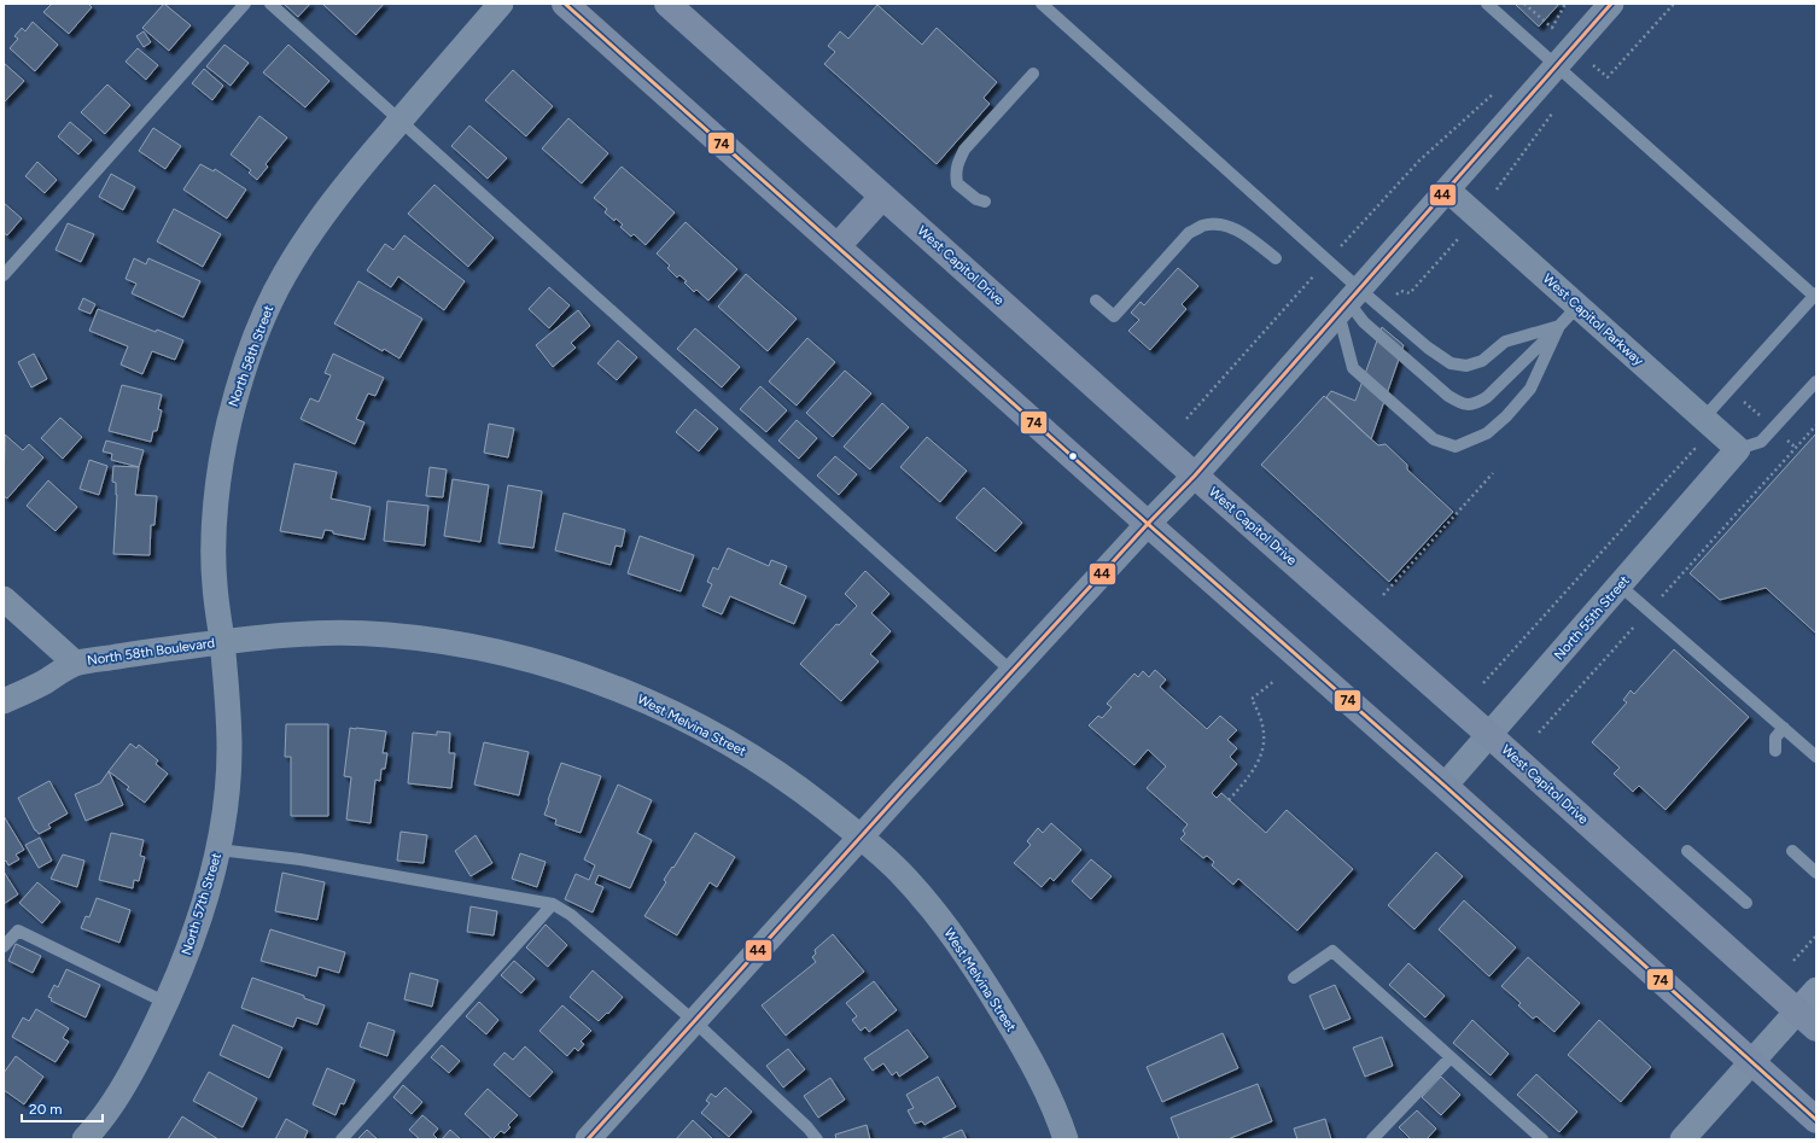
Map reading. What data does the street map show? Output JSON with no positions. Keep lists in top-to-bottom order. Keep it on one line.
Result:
{"streets":{"main road":["West Capitol Drive"],"street":["West Capitol Parkway","North 58th Street","North 55th Street","North 58th Boulevard","West Melvina Street","North 57th Street"]},"crossings":[["West Capitol Drive","North 55th Street"],["West Capitol Parkway","North 55th Street"],["North 58th Street","North 58th Boulevard"],["North 58th Street","West Melvina Street"],["North 58th Street","North 57th Street"],["North 58th Boulevard","West Melvina Street"],["North 58th Boulevard","North 57th Street"],["West Melvina Street","North 57th Street"]],"lines":["transit line 74","transit line 44"],"scale_bar":"20 m"}
